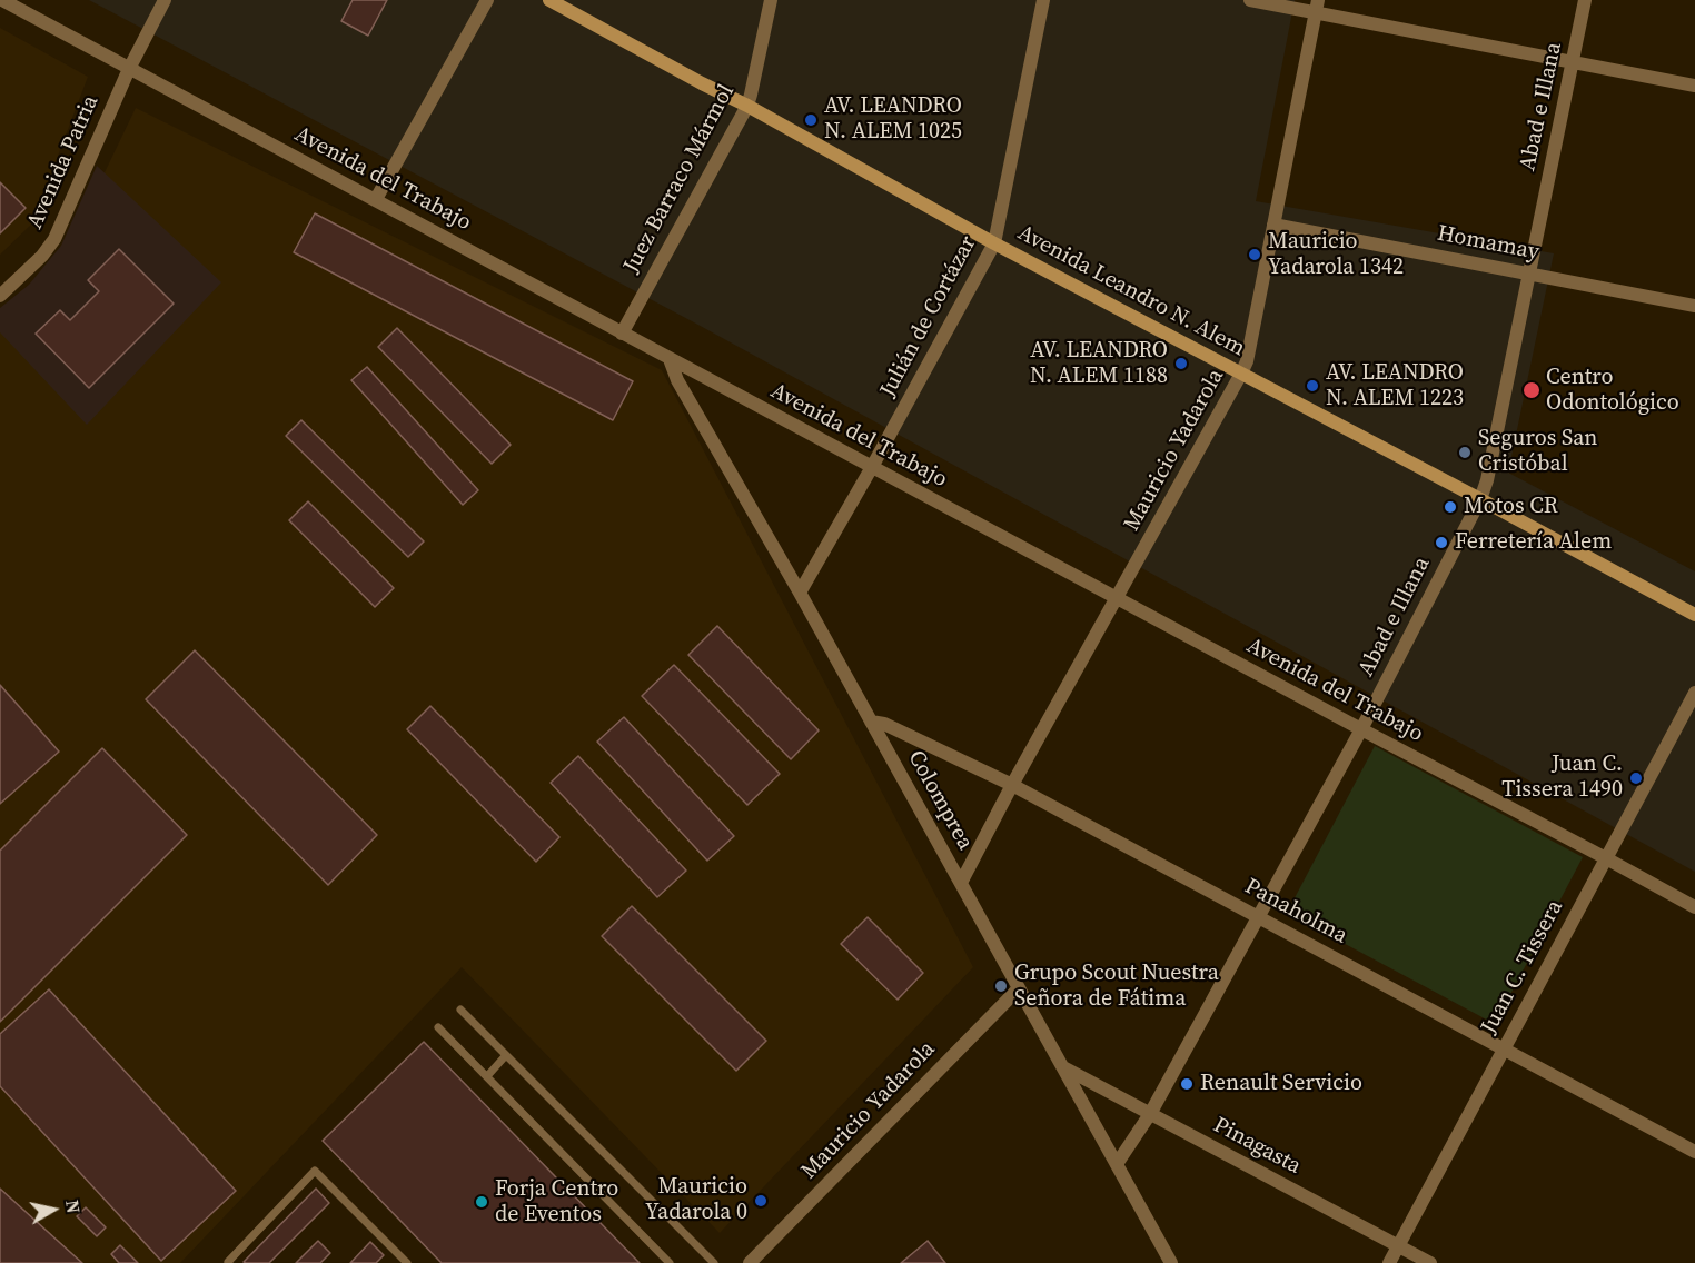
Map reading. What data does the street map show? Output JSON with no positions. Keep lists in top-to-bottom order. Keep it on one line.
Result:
{"streets":{"main road":["Avenida Leandro N. Alem"],"street":["Abad e Illana","Avenida Patria","Avenida del Trabajo","Juez Barraco Mármol","Homamay","Julián de Cortázar","Mauricio Yadarola","Colomprea","Panaholma","Juan C. Tissera","Pinagasta"]},"crossings":[["Abad e Illana","Avenida del Trabajo"],["Abad e Illana","Homamay"],["Abad e Illana","Avenida Leandro N. Alem"],["Abad e Illana","Colomprea"],["Abad e Illana","Panaholma"],["Abad e Illana","Pinagasta"],["Avenida Patria","Avenida del Trabajo"],["Avenida del Trabajo","Juez Barraco Mármol"],["Avenida del Trabajo","Julián de Cortázar"],["Avenida del Trabajo","Mauricio Yadarola"],["Avenida del Trabajo","Colomprea"],["Avenida del Trabajo","Juan C. Tissera"],["Juez Barraco Mármol","Avenida Leandro N. Alem"],["Homamay","Mauricio Yadarola"],["Avenida Leandro N. Alem","Julián de Cortázar"],["Avenida Leandro N. Alem","Mauricio Yadarola"],["Julián de Cortázar","Colomprea"],["Mauricio Yadarola","Colomprea"],["Mauricio Yadarola","Panaholma"],["Colomprea","Panaholma"],["Colomprea","Pinagasta"],["Panaholma","Juan C. Tissera"],["Juan C. Tissera","Pinagasta"]],"places":["AV. LEANDRO N. ALEM 1025","Mauricio Yadarola 1342","AV. LEANDRO N. ALEM 1188","AV. LEANDRO N. ALEM 1223","Centro Odontológico","Seguros San Cristóbal","Motos CR","Ferretería Alem","Juan C. Tissera 1490","Grupo Scout Nuestra Señora de Fátima","Renault Servicio","Mauricio Yadarola 0","Forja Centro de Eventos"],"north":"right"}
